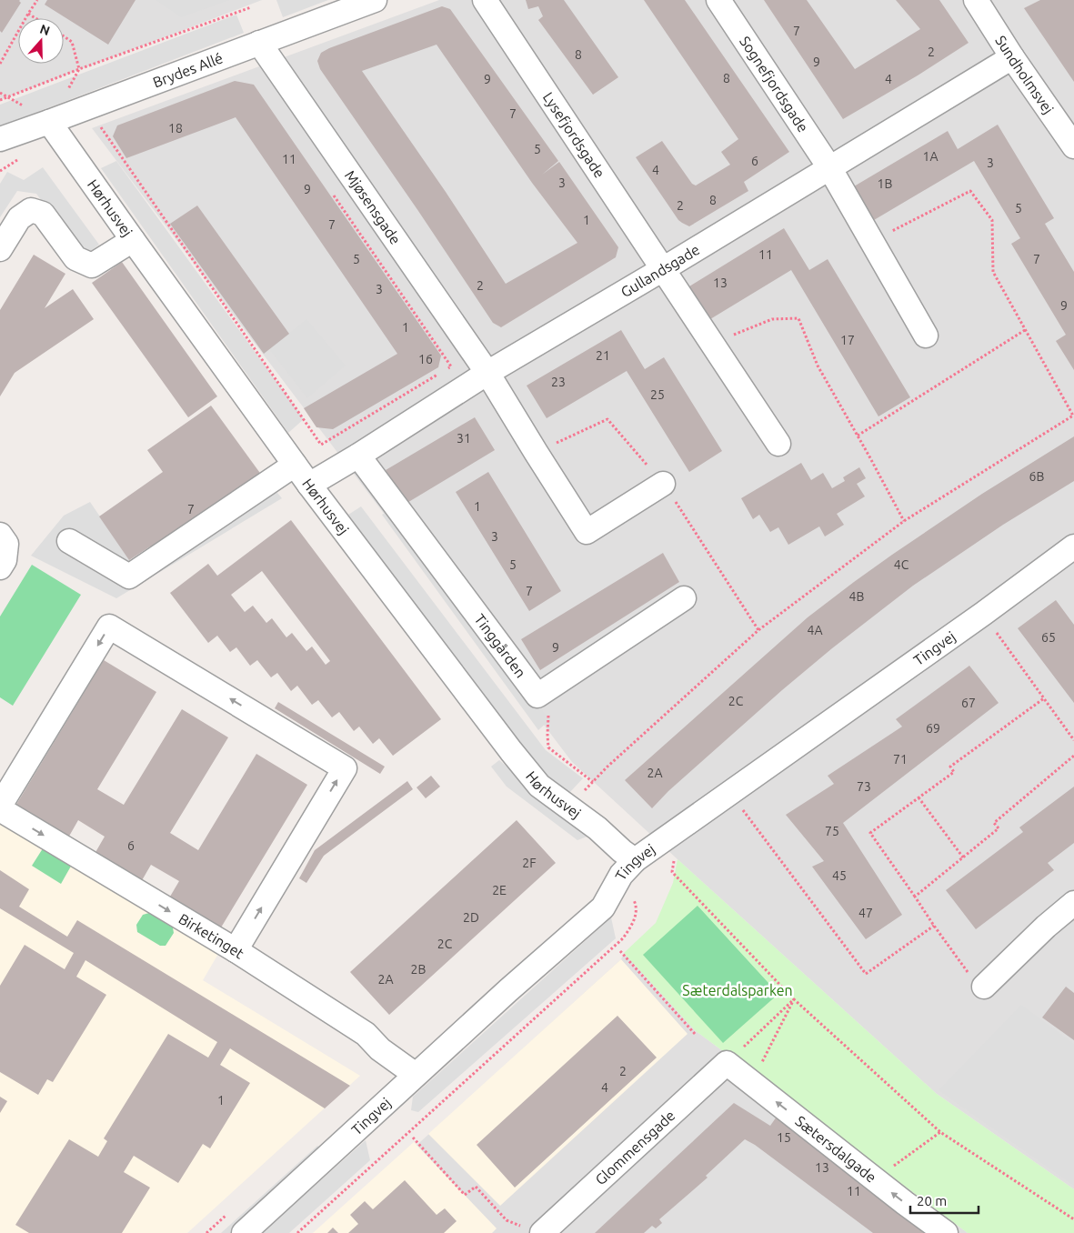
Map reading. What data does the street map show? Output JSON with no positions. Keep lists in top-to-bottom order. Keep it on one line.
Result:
{"streets":{"street":["Brydes Allé","Sundholmsvej","Sognefjordsgade","Lysefjordsgade","Hørhusvej","Mjøsensgade","Gullandsgade","Tinggården","Tingvej","Birketinget","Glommensgade","Sætersdalgade"]},"crossings":[["Brydes Allé","Hørhusvej"],["Brydes Allé","Mjøsensgade"],["Sundholmsvej","Gullandsgade"],["Sognefjordsgade","Gullandsgade"],["Lysefjordsgade","Gullandsgade"],["Hørhusvej","Gullandsgade"],["Hørhusvej","Tingvej"],["Mjøsensgade","Gullandsgade"],["Gullandsgade","Tinggården"],["Tingvej","Birketinget"],["Glommensgade","Sætersdalgade"]],"one_way":["Birketinget","Sætersdalgade"],"parks":["Sæterdalsparken"],"house_numbers":["7","2","8","9","8","9","4","7","18","5","1A","11","6","3","4","3","1B","9","8","2","5","1","7","11","5","7","13","2","3","9","1","17","21","16","23","25","31","6B","1","7","3","5","4C","7","4B","4A","65","9","2C","67","69","71","2A","73","75","6","2F","45","2E","47","2D","2C","2B","2A","2","4","1","15","13","11"],"scale_bar":"20 m","north":"top"}
